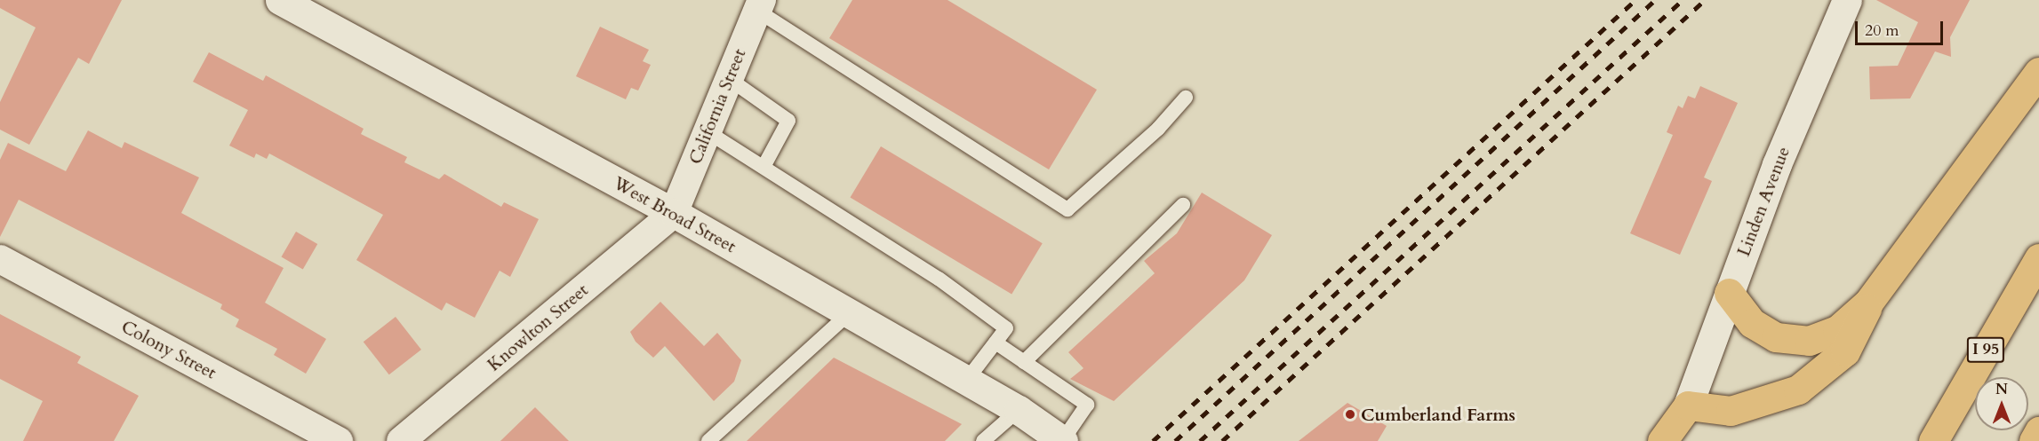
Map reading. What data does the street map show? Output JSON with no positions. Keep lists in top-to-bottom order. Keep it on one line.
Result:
{"streets":{"main road":["Linden Avenue","West Broad Street","I 95"],"street":["California Street","Knowlton Street","Colony Street"]},"crossings":[["California Street","West Broad Street"],["California Street","Knowlton Street"],["West Broad Street","Knowlton Street"]],"places":["Cumberland Farms"],"scale_bar":"20 m","north":"top"}
